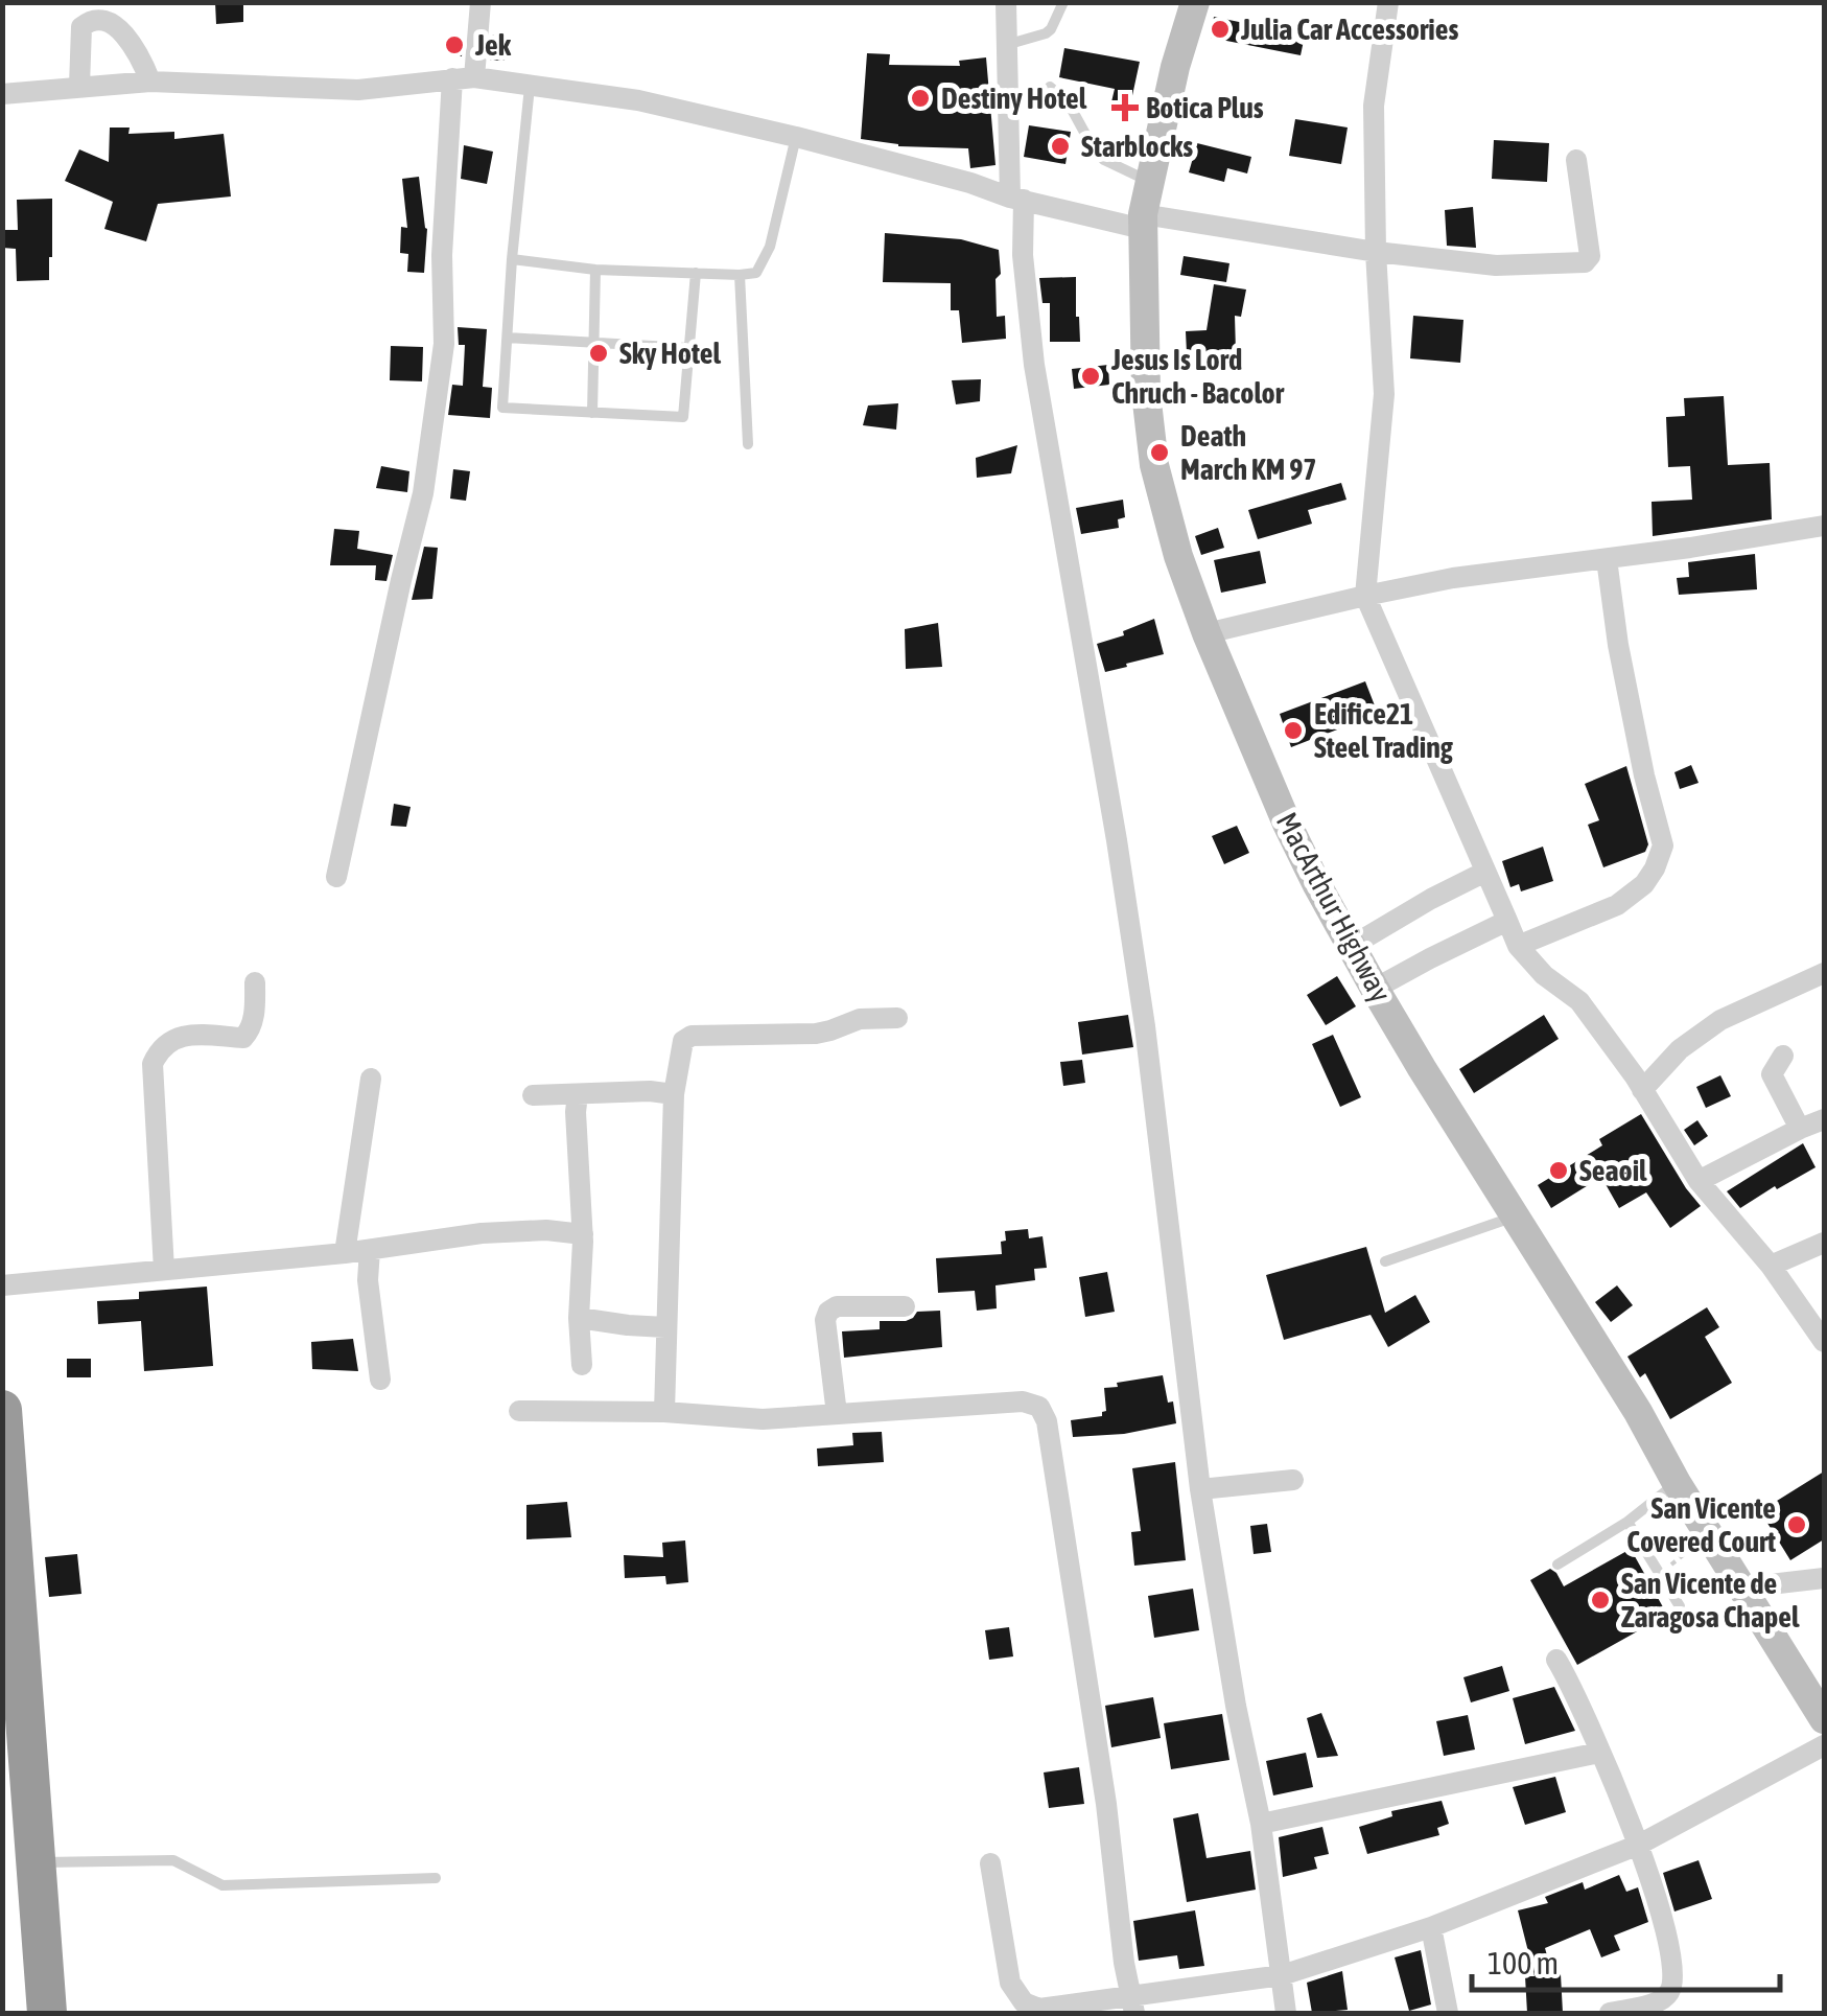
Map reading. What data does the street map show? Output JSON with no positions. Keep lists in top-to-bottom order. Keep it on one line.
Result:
{"streets":{"main road":["MacArthur Highway"]},"places":{"other":["Julia Car Accessories","Jek","Destiny Hotel","Starblocks","Sky Hotel","Jesus Is Lord Chruch - Bacolor","Death March KM 97","Edifice21 Steel Trading","Seaoil","San Vicente Covered Court","San Vicente de Zaragosa Chapel"],"health":["Botica Plus"]},"scale_bar":"100 m"}
